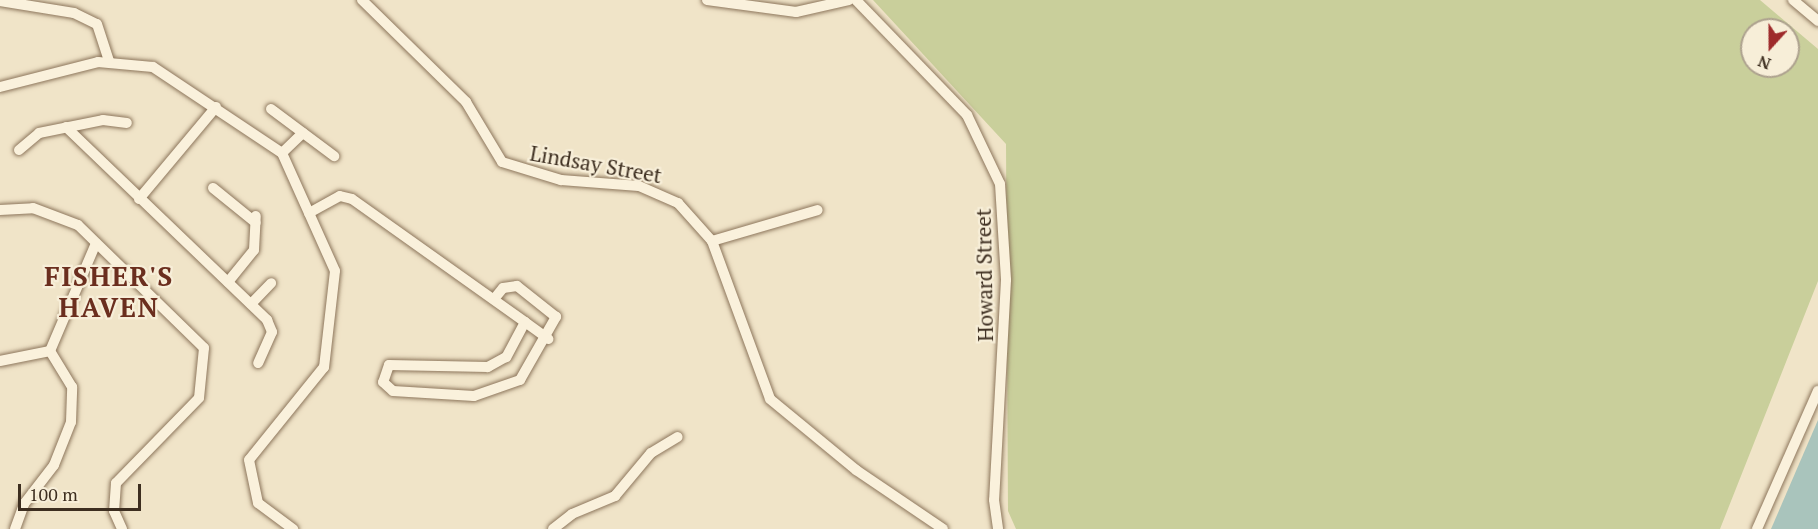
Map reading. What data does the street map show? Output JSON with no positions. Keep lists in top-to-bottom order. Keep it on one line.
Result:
{"streets":{"street":["Lindsay Street","Howard Street"]},"districts":["FISHER'S HAVEN"],"scale_bar":"100 m","north":"bottom"}
